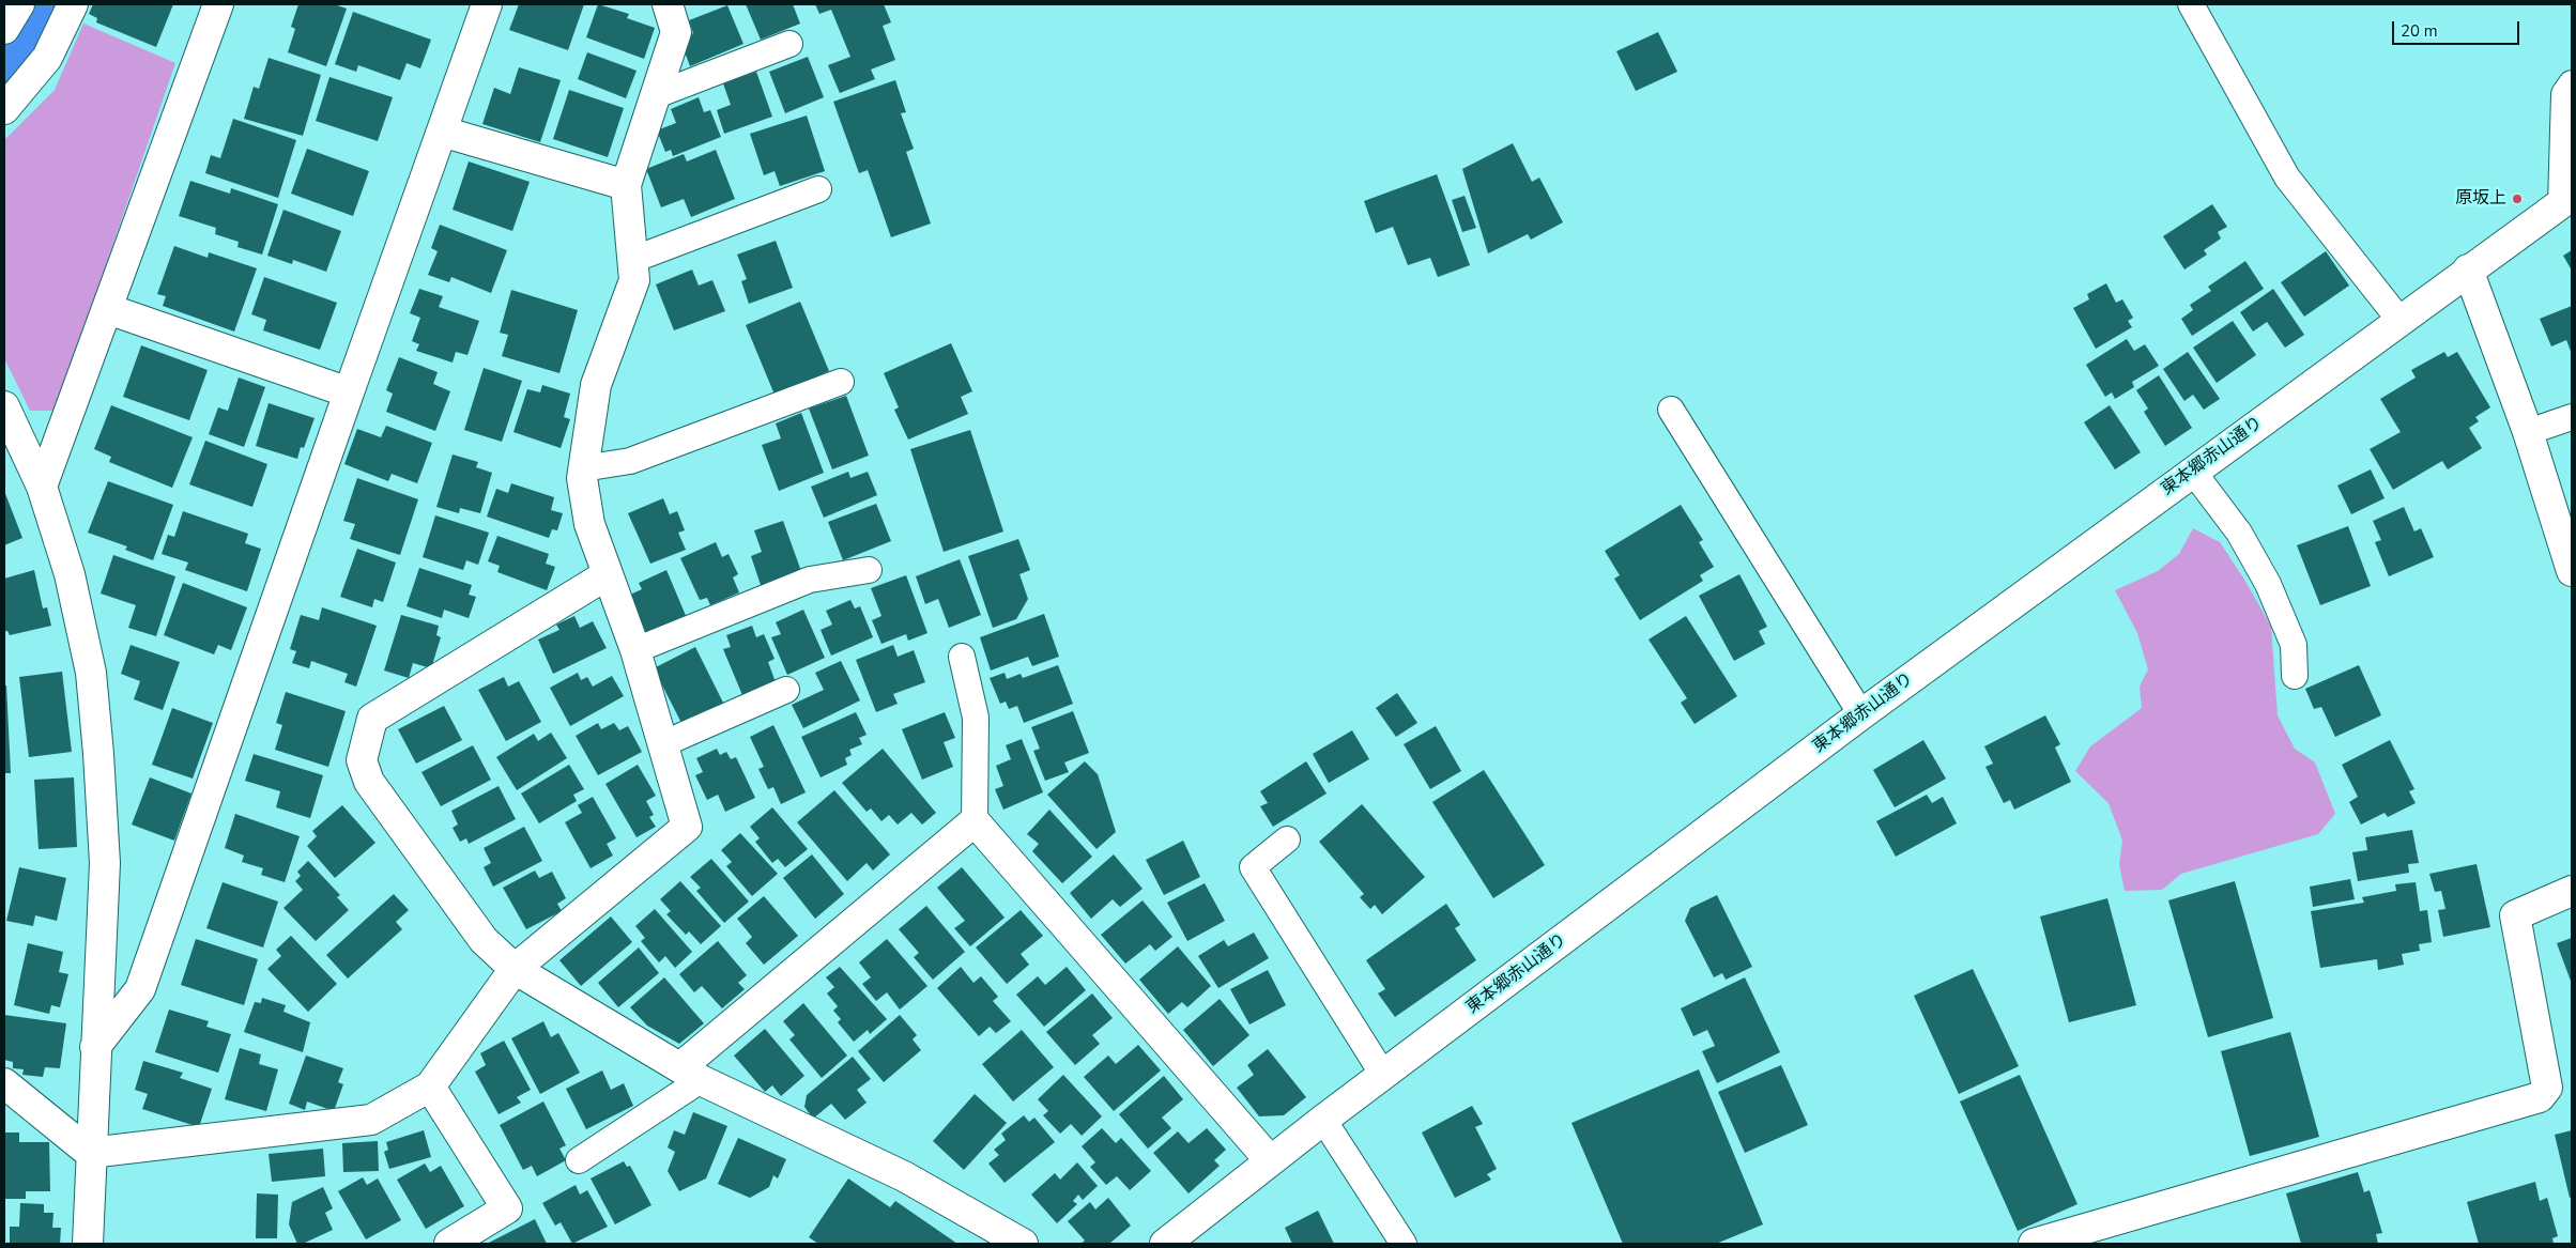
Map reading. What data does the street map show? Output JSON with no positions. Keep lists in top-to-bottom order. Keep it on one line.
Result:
{"streets":{"street":["東本郷赤山通り"]},"places":["原坂上"],"scale_bar":"20 m"}
